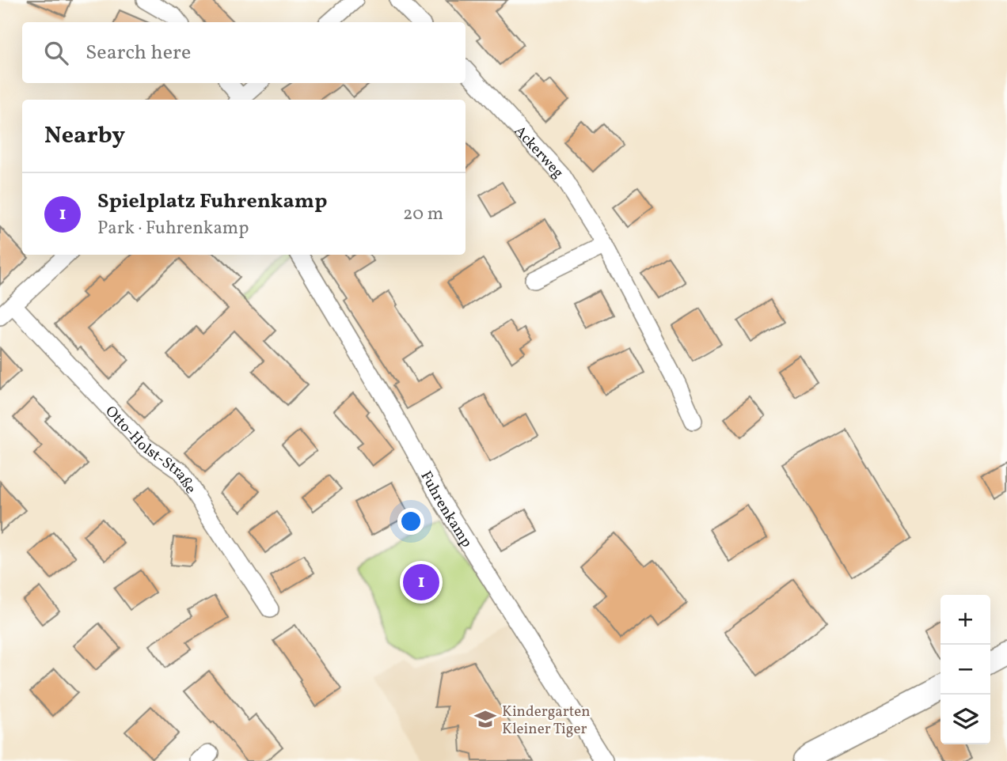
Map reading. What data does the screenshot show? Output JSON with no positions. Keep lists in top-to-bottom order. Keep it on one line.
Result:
{"streets":{"street":["Ackerweg","Otto-Holst-Straße","Fuhrenkamp"]},"places":{"school or university":["Kindergarten Kleiner Tiger"]},"page":{"search":"Search here","heading":"Nearby","list":[{"mark":"1","name":"Spielplatz Fuhrenkamp","note":"Park · Fuhrenkamp","value":"20 m"}],"pins":"1","map_buttons":["+","−"]}}
